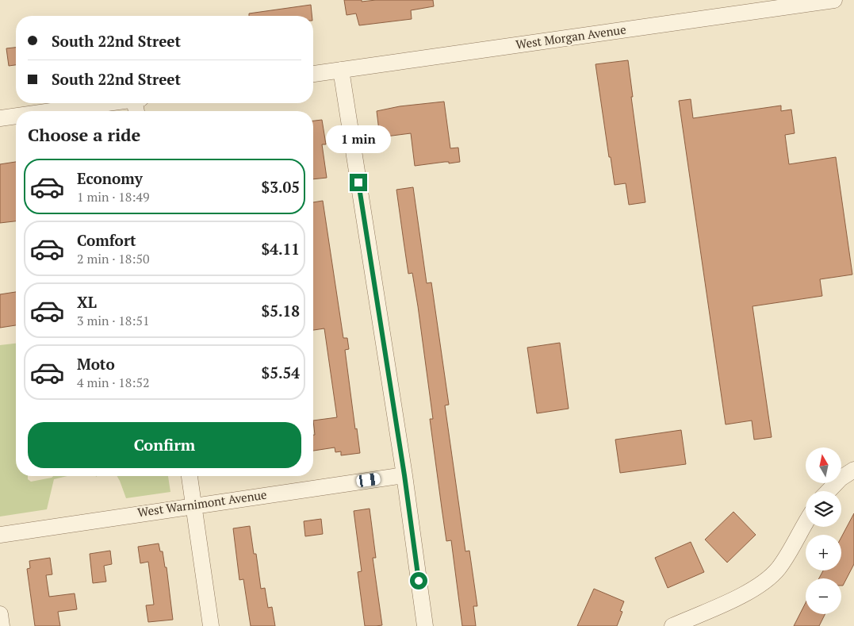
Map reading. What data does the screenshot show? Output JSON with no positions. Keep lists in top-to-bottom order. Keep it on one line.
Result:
{"streets":{"street":["West Morgan Avenue","West Warnimont Avenue"]},"north":"top","page":{"banner":["South 22nd Street","South 22nd Street"],"heading":"Choose a ride","bubble":"1 min","list":[{"name":"Economy","note":"1 min · 18:49","value":"$3.05"},{"name":"Comfort","note":"2 min · 18:50","value":"$4.11"},{"name":"XL","note":"3 min · 18:51","value":"$5.18"},{"name":"Moto","note":"4 min · 18:52","value":"$5.54"}],"buttons":"Confirm","map_buttons":["+","−"]}}
